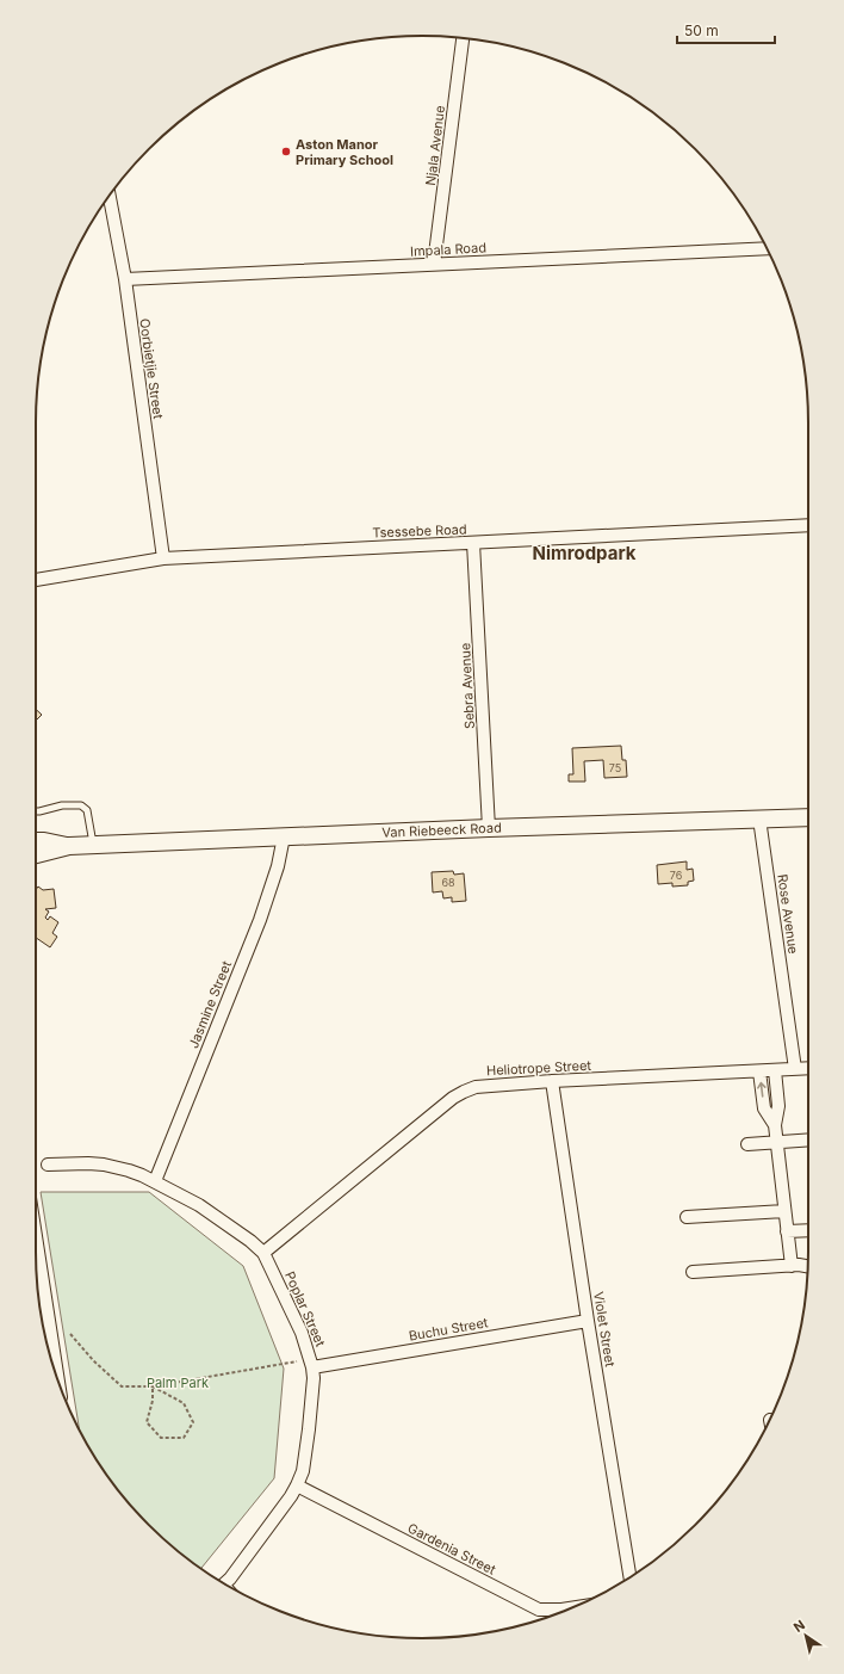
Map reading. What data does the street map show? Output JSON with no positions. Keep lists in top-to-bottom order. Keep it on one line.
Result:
{"streets":{"street":["Njala Avenue","Impala Road","Oorbietjie Street","Tsessebe Road","Sebra Avenue","Van Riebeeck Road","Rose Avenue","Jasmine Street","Heliotrope Street","Poplar Street","Buchu Street","Violet Street","Gardenia Street"]},"crossings":[["Njala Avenue","Impala Road"],["Impala Road","Oorbietjie Street"],["Oorbietjie Street","Tsessebe Road"],["Tsessebe Road","Sebra Avenue"],["Sebra Avenue","Van Riebeeck Road"],["Van Riebeeck Road","Rose Avenue"],["Van Riebeeck Road","Jasmine Street"],["Rose Avenue","Heliotrope Street"],["Jasmine Street","Poplar Street"],["Heliotrope Street","Poplar Street"],["Heliotrope Street","Violet Street"],["Poplar Street","Buchu Street"],["Poplar Street","Gardenia Street"],["Buchu Street","Violet Street"]],"districts":["Nimrodpark"],"parks":["Palm Park"],"places":["Aston Manor Primary School"],"house_numbers":["75","76","68"],"scale_bar":"50 m","north":"top left"}
